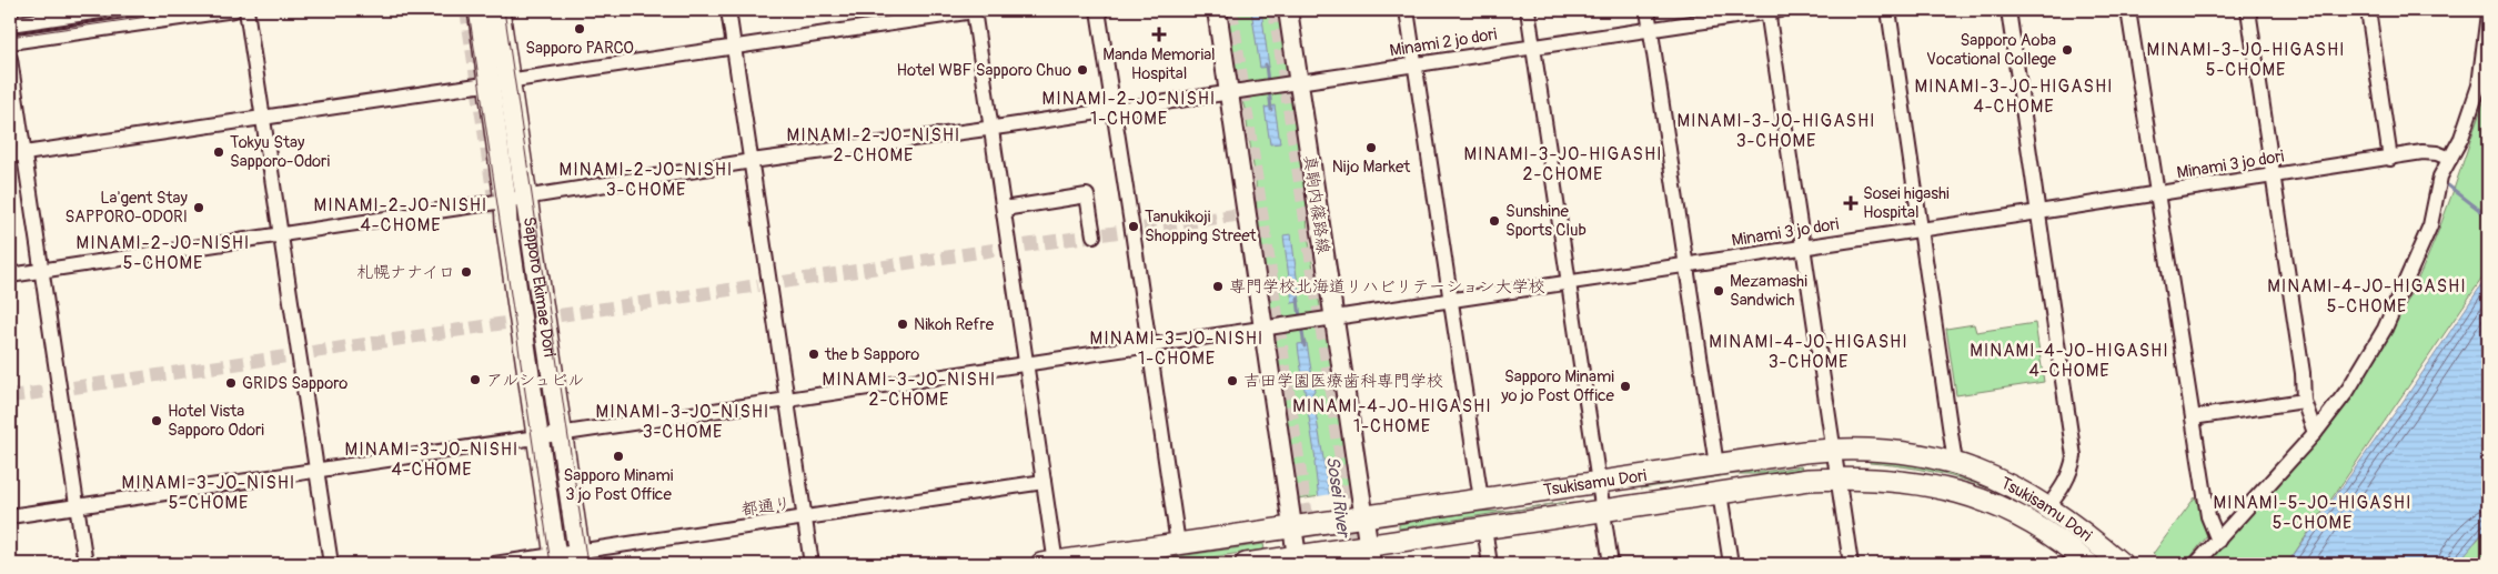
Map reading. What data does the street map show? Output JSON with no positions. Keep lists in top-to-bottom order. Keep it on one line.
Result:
{"streets":{"highway":["Sapporo Ekimae Dori","Tsukisamu Dori"],"main road":["真駒内篠路線"],"street":["Minami 2 jo dori","Minami 3 jo dori","都通り"]},"crossings":[["Minami 2 jo dori","真駒内篠路線"],["Minami 3 jo dori","真駒内篠路線"],["真駒内篠路線","Tsukisamu Dori"],["Sapporo Ekimae Dori","都通り"]],"districts":["MINAMI-3-JO-HIGASHI 5-CHOME","MINAMI-3-JO-HIGASHI 4-CHOME","MINAMI-2-JO-NISHI 1-CHOME","MINAMI-3-JO-HIGASHI 3-CHOME","MINAMI-2-JO-NISHI 2-CHOME","MINAMI-3-JO-HIGASHI 2-CHOME","MINAMI-2-JO-NISHI 3-CHOME","MINAMI-2-JO-NISHI 4-CHOME","MINAMI-2-JO-NISHI 5-CHOME","MINAMI-4-JO-HIGASHI 5-CHOME","MINAMI-3-JO-NISHI 1-CHOME","MINAMI-4-JO-HIGASHI 3-CHOME","MINAMI-4-JO-HIGASHI 4-CHOME","MINAMI-3-JO-NISHI 2-CHOME","MINAMI-4-JO-HIGASHI 1-CHOME","MINAMI-3-JO-NISHI 3-CHOME","MINAMI-3-JO-NISHI 4-CHOME","MINAMI-3-JO-NISHI 5-CHOME","MINAMI-5-JO-HIGASHI 5-CHOME"],"water":["Sosei River"],"places":{"other":["Sapporo PARCO","Sapporo Aoba Vocational College","Hotel WBF Sapporo Chuo","Nijo Market","Tokyu Stay Sapporo-Odori","La'gent Stay SAPPORO-ODORI","Sunshine Sports Club","Tanukikoji Shopping Street","札幌ナナイロ","専門学校北海道リハビリテーション大学校","Mezamashi Sandwich","Nikoh Refre","the b Sapporo","アルシュビル","吉田学園医療歯科専門学校","GRIDS Sapporo","Sapporo Minami yo jo Post Office","Hotel Vista Sapporo Odori","Sapporo Minami 3 jo Post Office"],"health":["Manda Memorial Hospital","Sosei higashi Hospital"]}}
